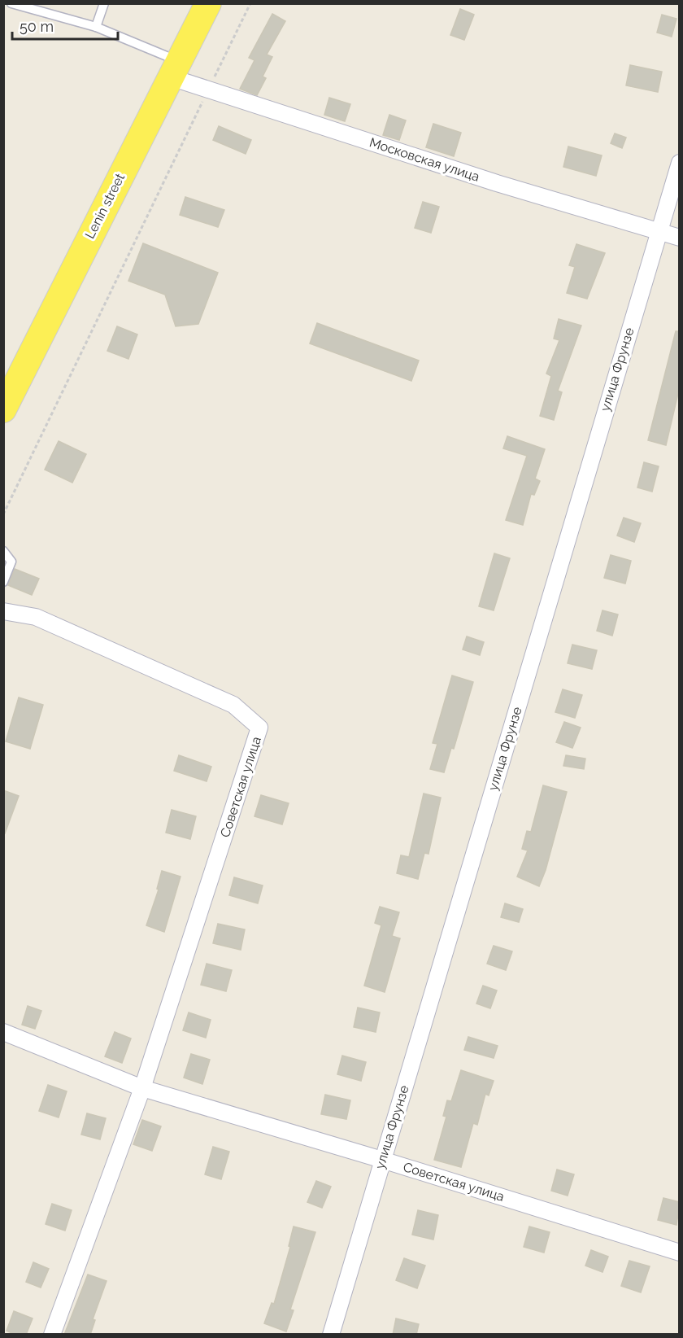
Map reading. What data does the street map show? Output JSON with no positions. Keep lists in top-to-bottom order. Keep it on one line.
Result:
{"streets":{"main road":["Lenin street"],"street":["Московская улица","улица Фрунзе","Советская улица"]},"crossings":[["Московская улица","Lenin street"],["Московская улица","улица Фрунзе"],["улица Фрунзе","Советская улица"]],"scale_bar":"50 m"}
